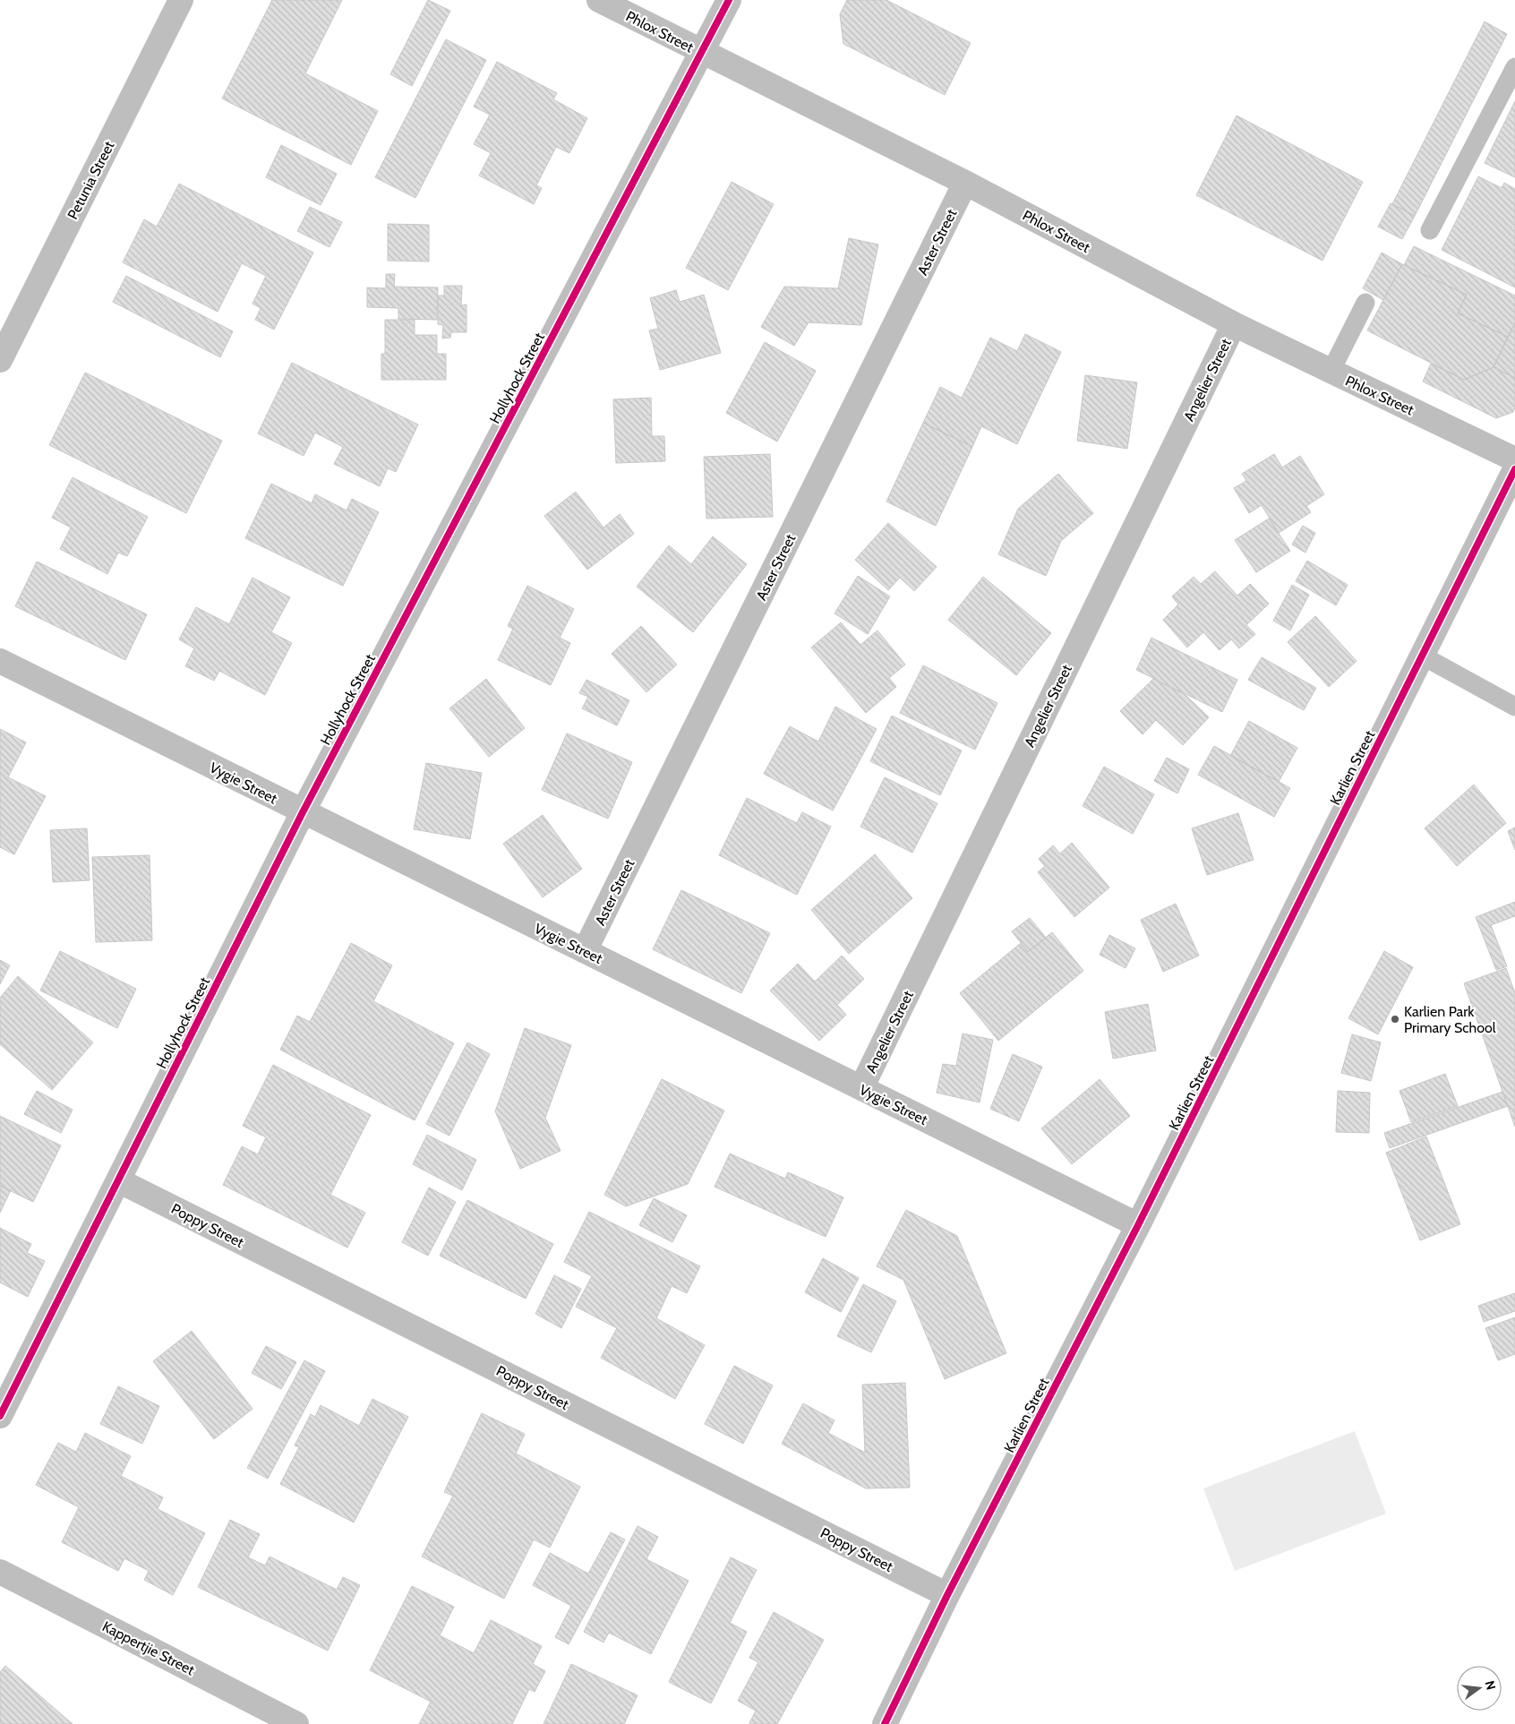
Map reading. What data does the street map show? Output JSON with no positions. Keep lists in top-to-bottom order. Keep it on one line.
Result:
{"streets":{"street":["Phlox Street","Petunia Street","Aster Street","Hollyhock Street","Angelier Street","Karlien Street","Vygie Street","Poppy Street","Kappertjie Street"]},"crossings":[["Phlox Street","Aster Street"],["Phlox Street","Hollyhock Street"],["Phlox Street","Angelier Street"],["Aster Street","Vygie Street"],["Hollyhock Street","Vygie Street"],["Hollyhock Street","Poppy Street"],["Angelier Street","Vygie Street"],["Karlien Street","Vygie Street"],["Karlien Street","Poppy Street"]],"places":["Karlien Park Primary School"],"north":"right"}
